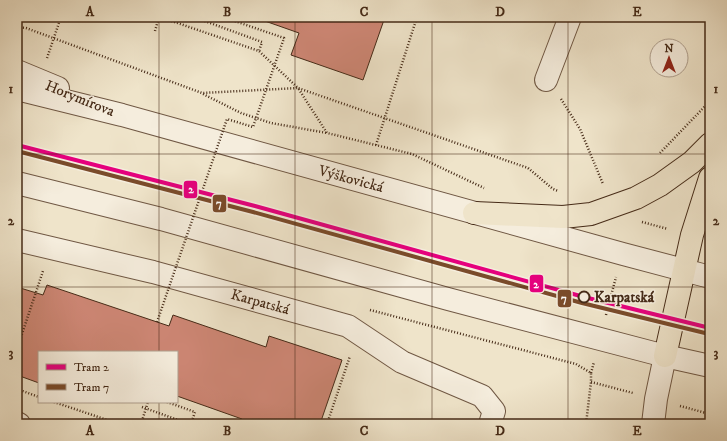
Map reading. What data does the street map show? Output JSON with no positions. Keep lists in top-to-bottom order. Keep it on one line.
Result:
{"streets":{"street":["Horymírova","Výškovická","Karpatská"]},"crossings":[["Horymírova","Výškovická"]],"places":["Karpatská"],"lines":["tram line 2","tram line 7"],"legend":["Tram 2","Tram 7"],"north":"top","grid":{"columns":["A","B","C","D","E"],"rows":["1","2","3"]}}
